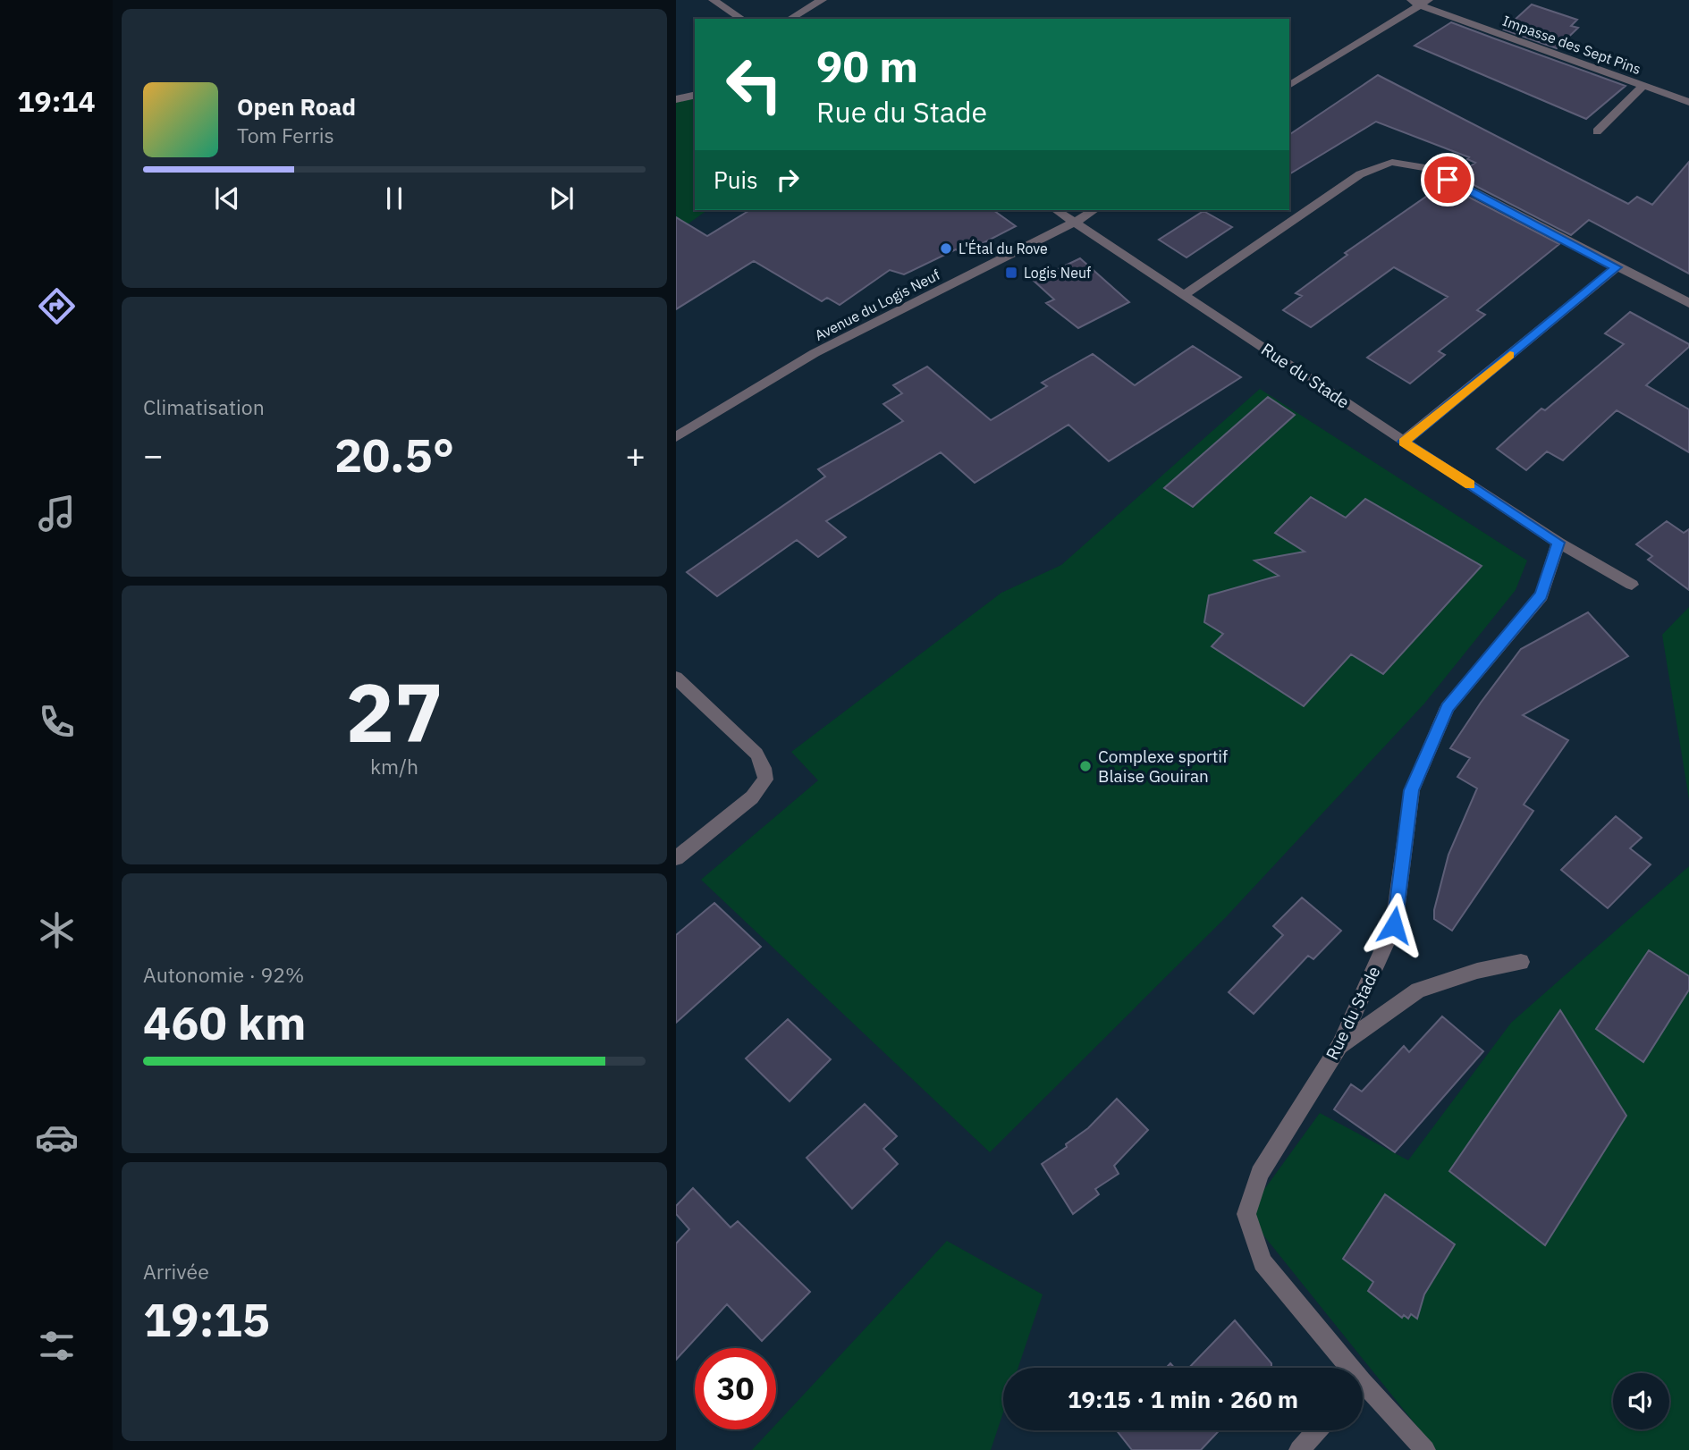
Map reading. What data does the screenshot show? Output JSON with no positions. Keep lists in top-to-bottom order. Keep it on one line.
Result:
{"streets":{"street":["Impasse des Sept Pins","Avenue du Logis Neuf","Rue du Stade"]},"crossings":[["Avenue du Logis Neuf","Rue du Stade"]],"places":{"other":["L'Étal du Rove","Complexe sportif Blaise Gouiran"],"transit":["Logis Neuf"]},"page":{"tabs":"19:14","turn":["90 m","Rue du Stade"],"song":["Open Road","Tom Ferris"],"then":"Puis","tile":["Climatisation",["27","km/h"],["Autonomie · 92%","460 km"],["Arrivée","19:15"]],"heat":["−","20.5°","+"],"limit":"30","trip":"19:15 · 1 min · 260 m"}}
